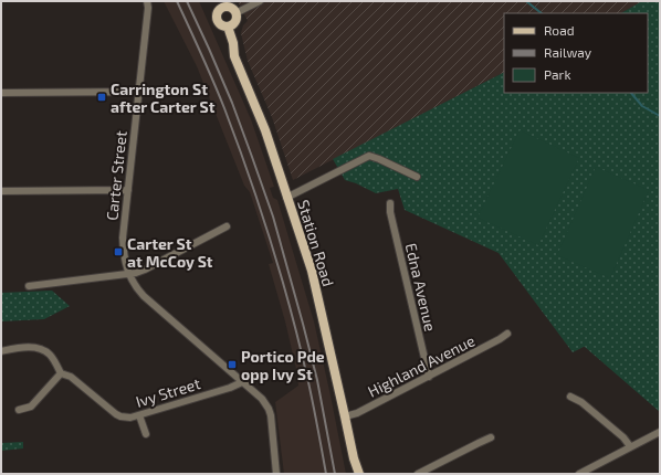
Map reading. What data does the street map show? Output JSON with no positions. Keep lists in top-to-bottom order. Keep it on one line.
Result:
{"streets":{"main road":["Station Road"],"street":["Carter Street","Edna Avenue","Highland Avenue","Ivy Street"]},"crossings":[["Station Road","Highland Avenue"],["Edna Avenue","Highland Avenue"]],"places":{"transit":["Carrington St after Carter St","Carter St at McCoy St","Portico Pde opp Ivy St"]},"legend":["Road","Railway","Park"]}
